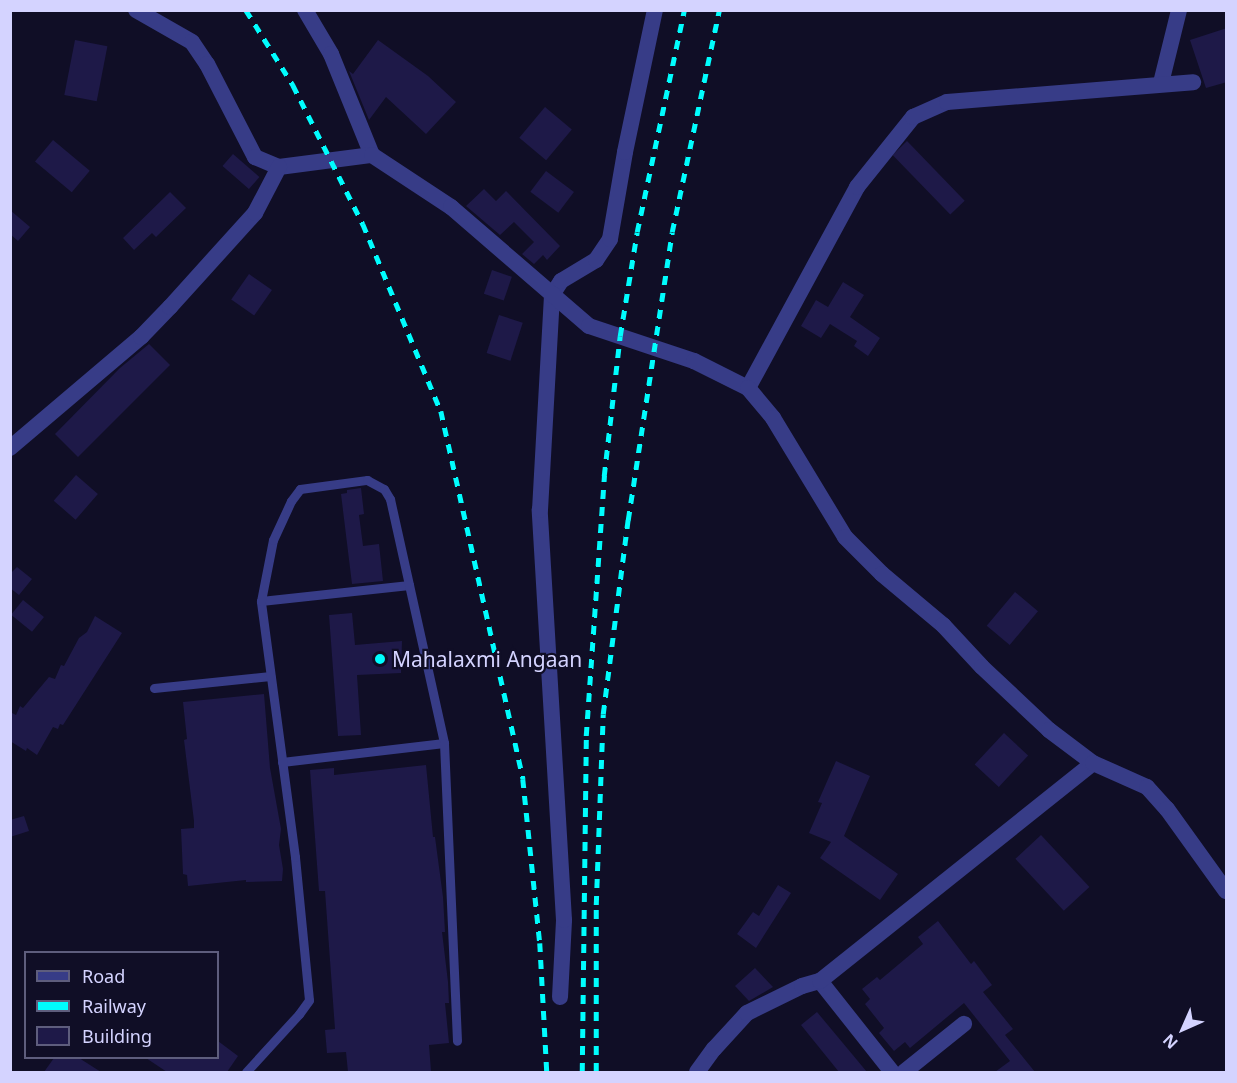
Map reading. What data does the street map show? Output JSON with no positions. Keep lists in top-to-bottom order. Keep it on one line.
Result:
{"places":["Mahalaxmi Angaan"],"legend":["Road","Railway","Building"],"north":"bottom left"}
